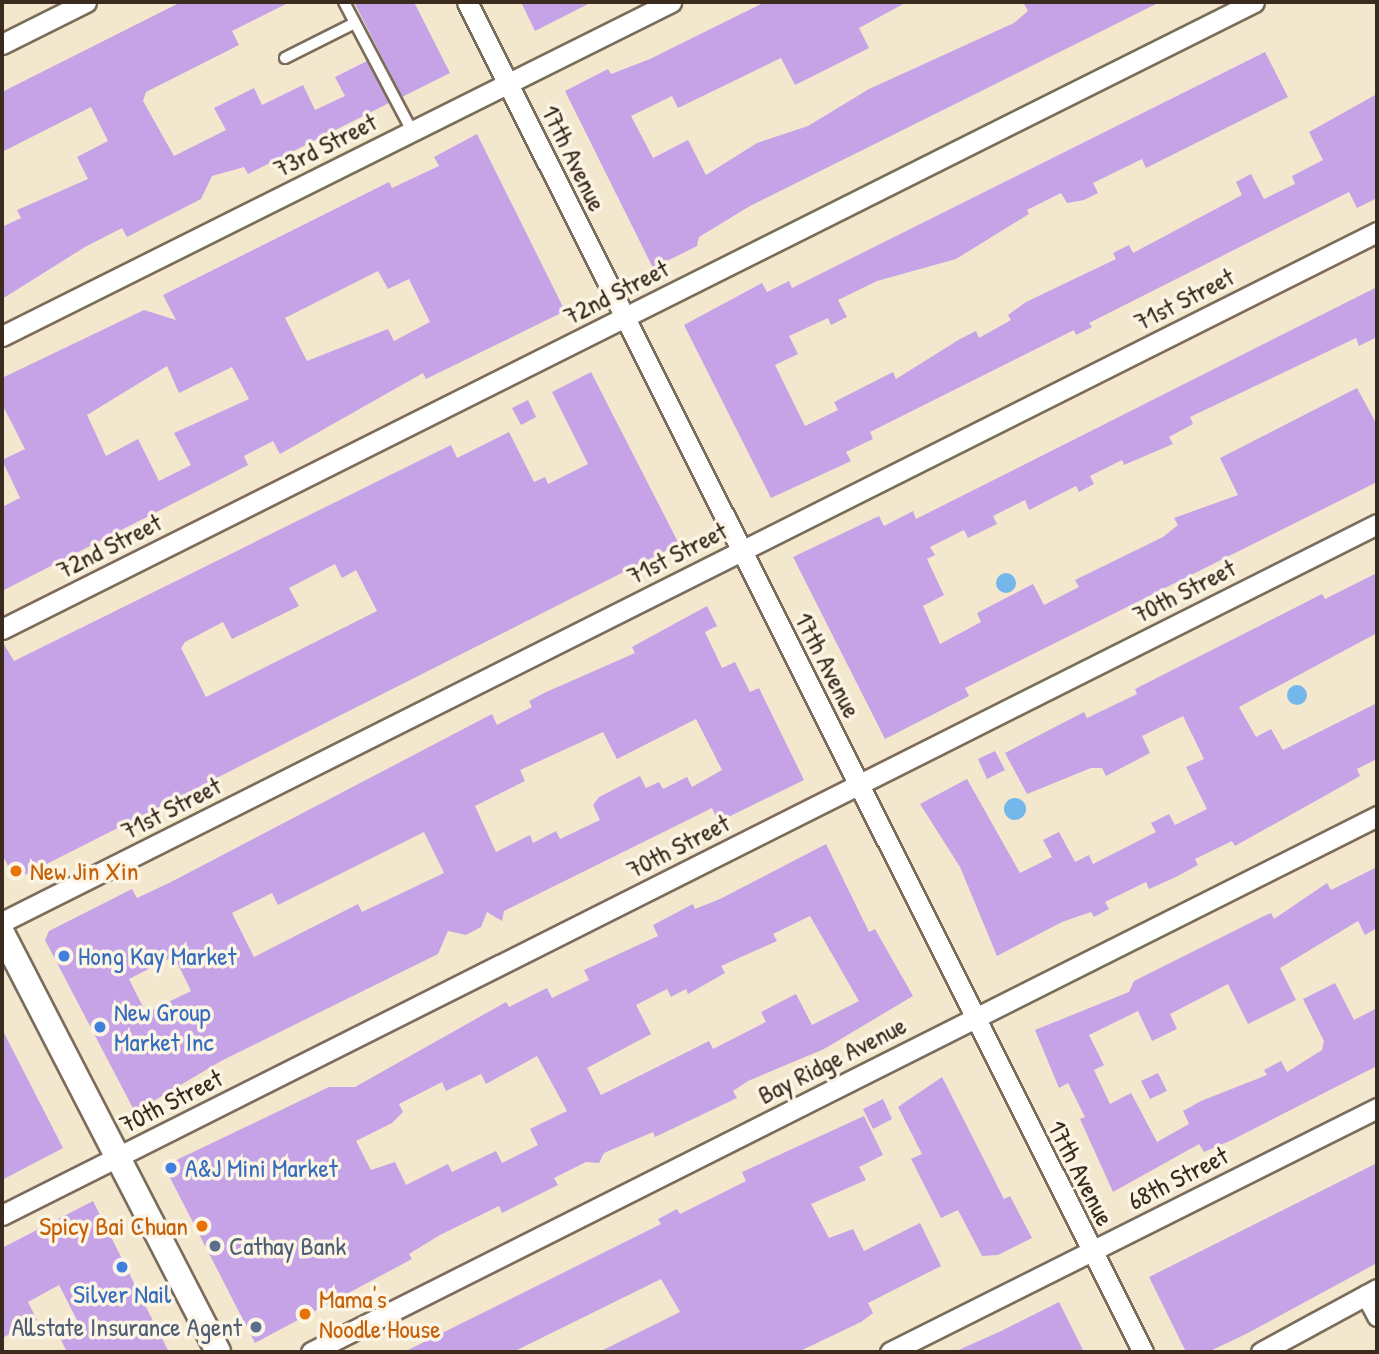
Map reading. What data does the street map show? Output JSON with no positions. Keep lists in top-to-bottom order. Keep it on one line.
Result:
{"streets":{"street":["73rd Street","17th Avenue","72nd Street","71st Street","70th Street","Bay Ridge Avenue","68th Street"]},"crossings":[["73rd Street","17th Avenue"],["17th Avenue","72nd Street"],["17th Avenue","71st Street"],["17th Avenue","70th Street"],["17th Avenue","Bay Ridge Avenue"],["17th Avenue","68th Street"]],"places":["New Jin Xin","Hong Kay Market","New Group Market Inc","A&J Mini Market","Spicy Bai Chuan","Cathay Bank","Silver Nail","Mama's Noodle House","Allstate Insurance Agent"]}
